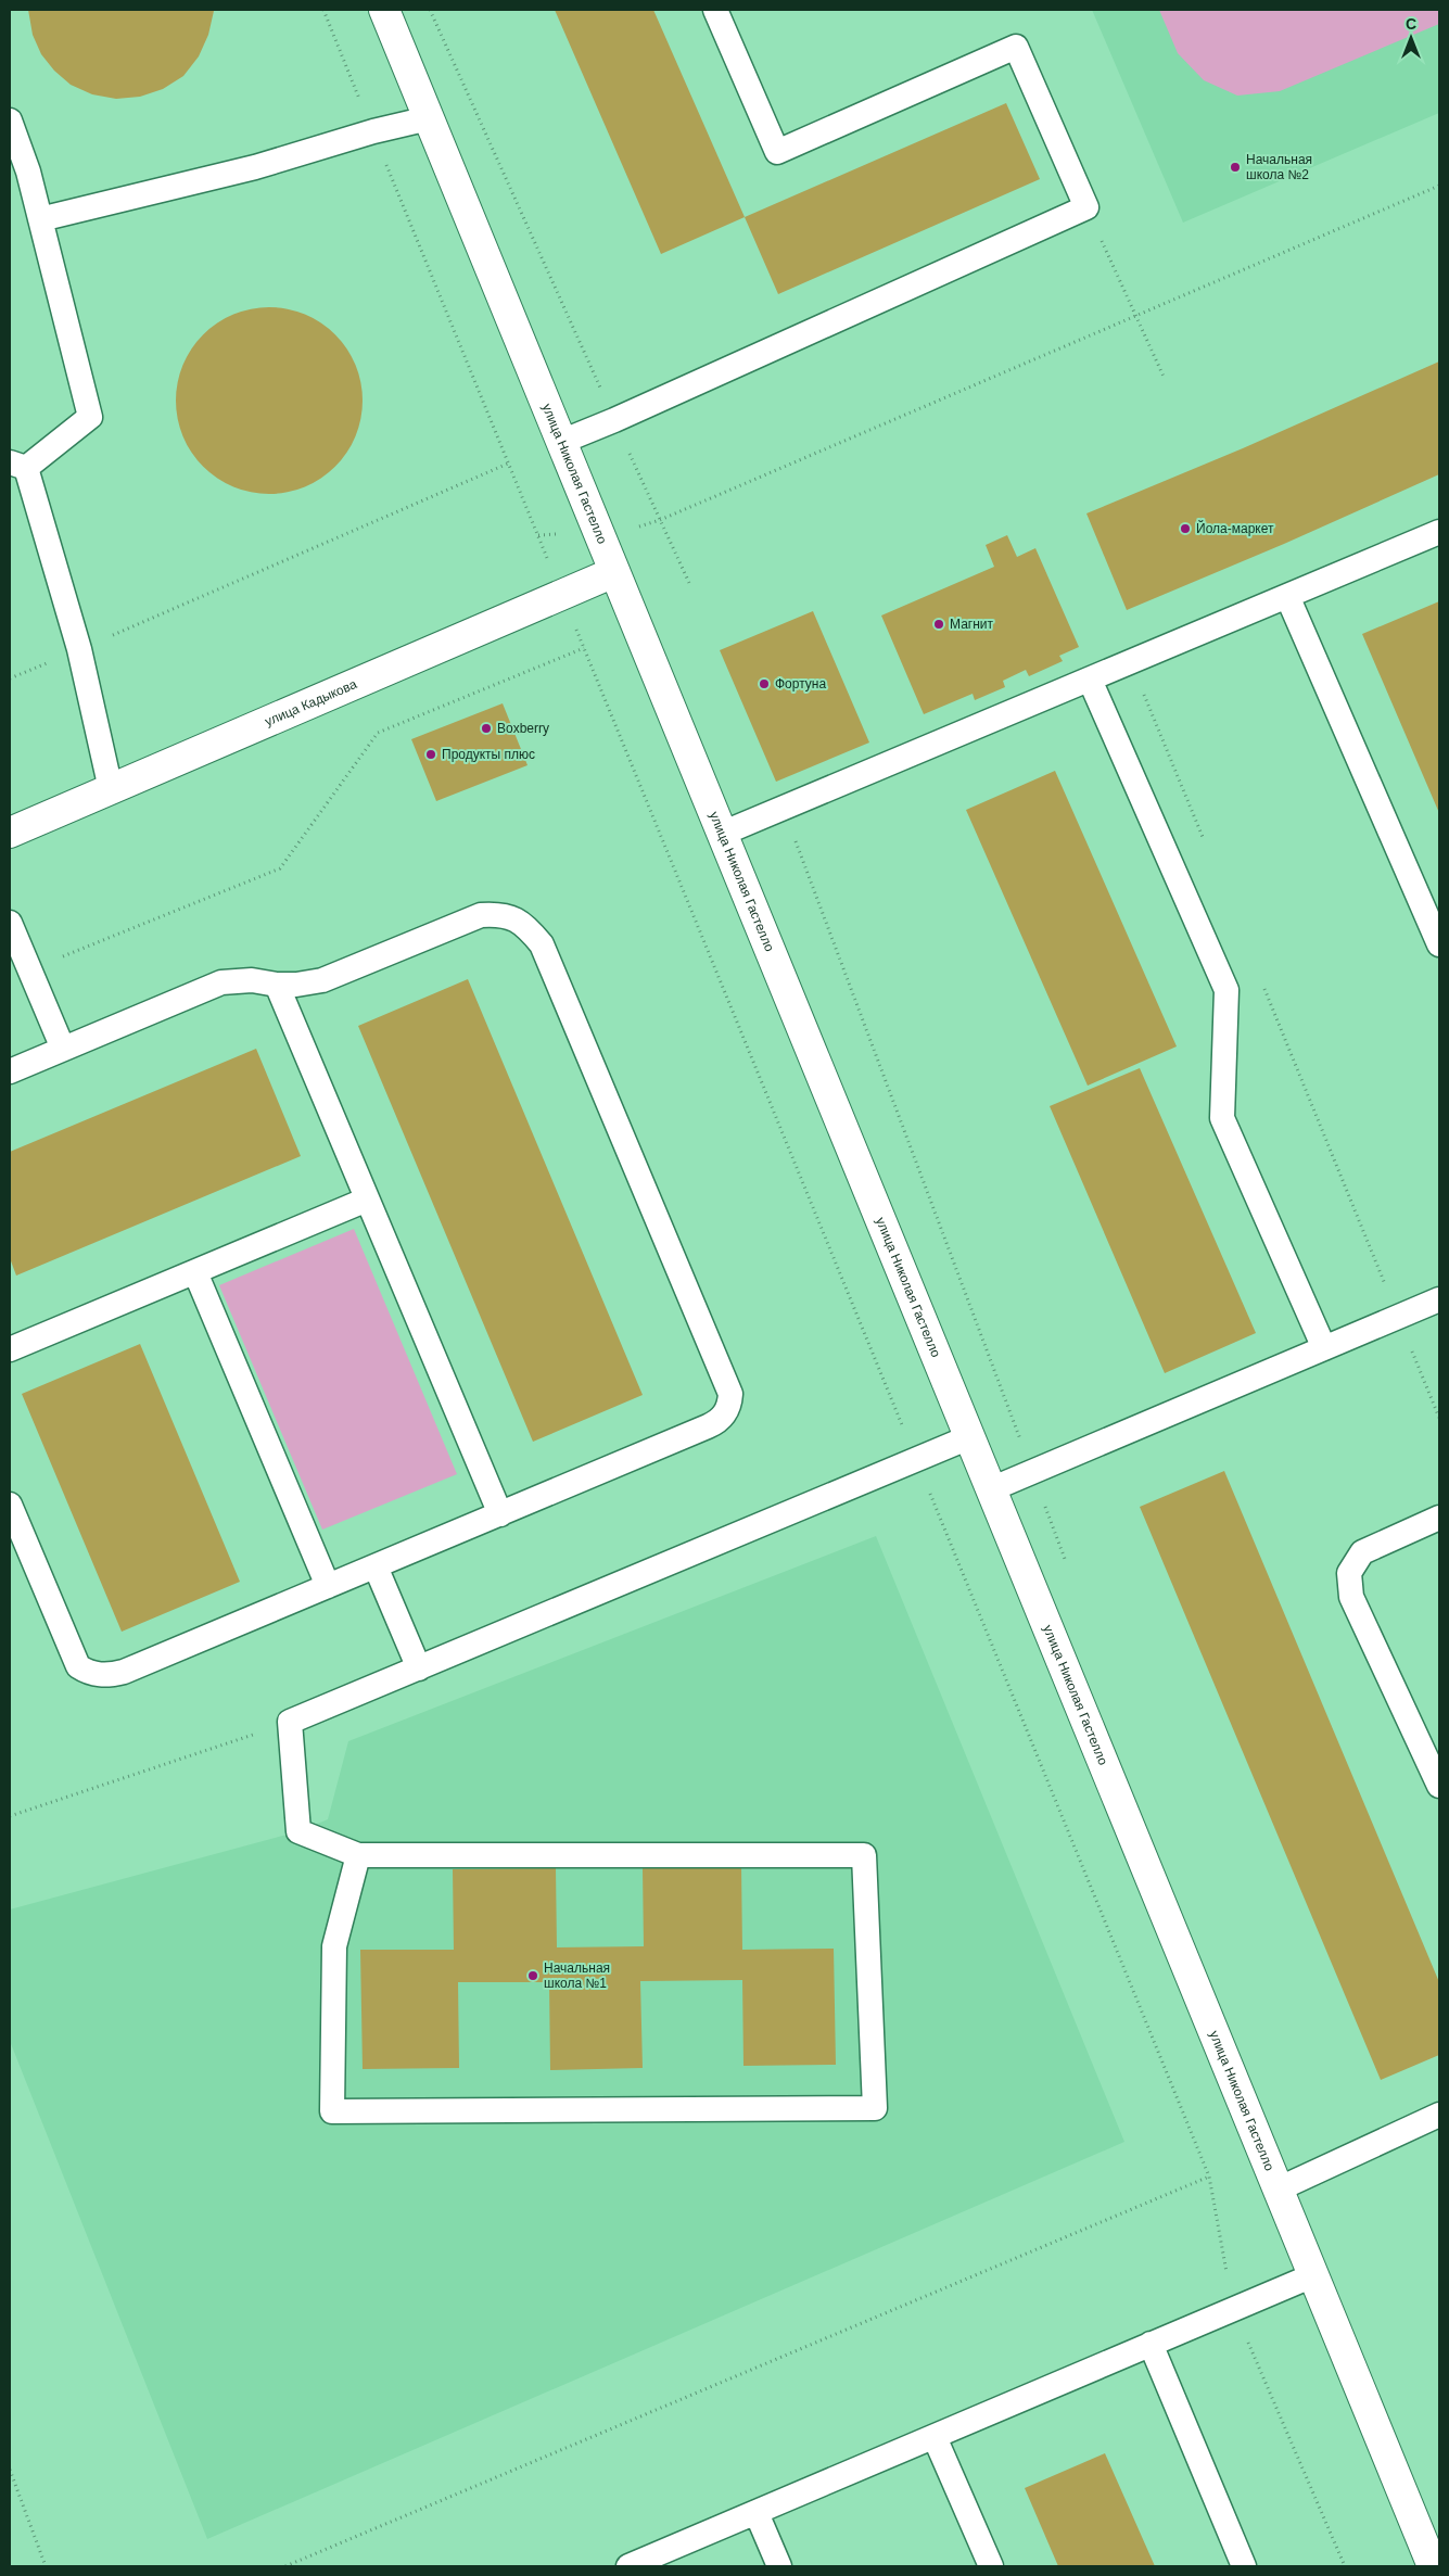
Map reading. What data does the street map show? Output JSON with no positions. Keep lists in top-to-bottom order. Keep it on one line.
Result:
{"streets":{"street":["улица Николая Гастелло","улица Кадыкова"]},"crossings":[["улица Николая Гастелло","улица Кадыкова"]],"places":["Начальная школа №2","Йола-маркет","Магнит","Фортуна","Boxberry","Продукты плюс","Начальная школа №1"],"north":"top"}
